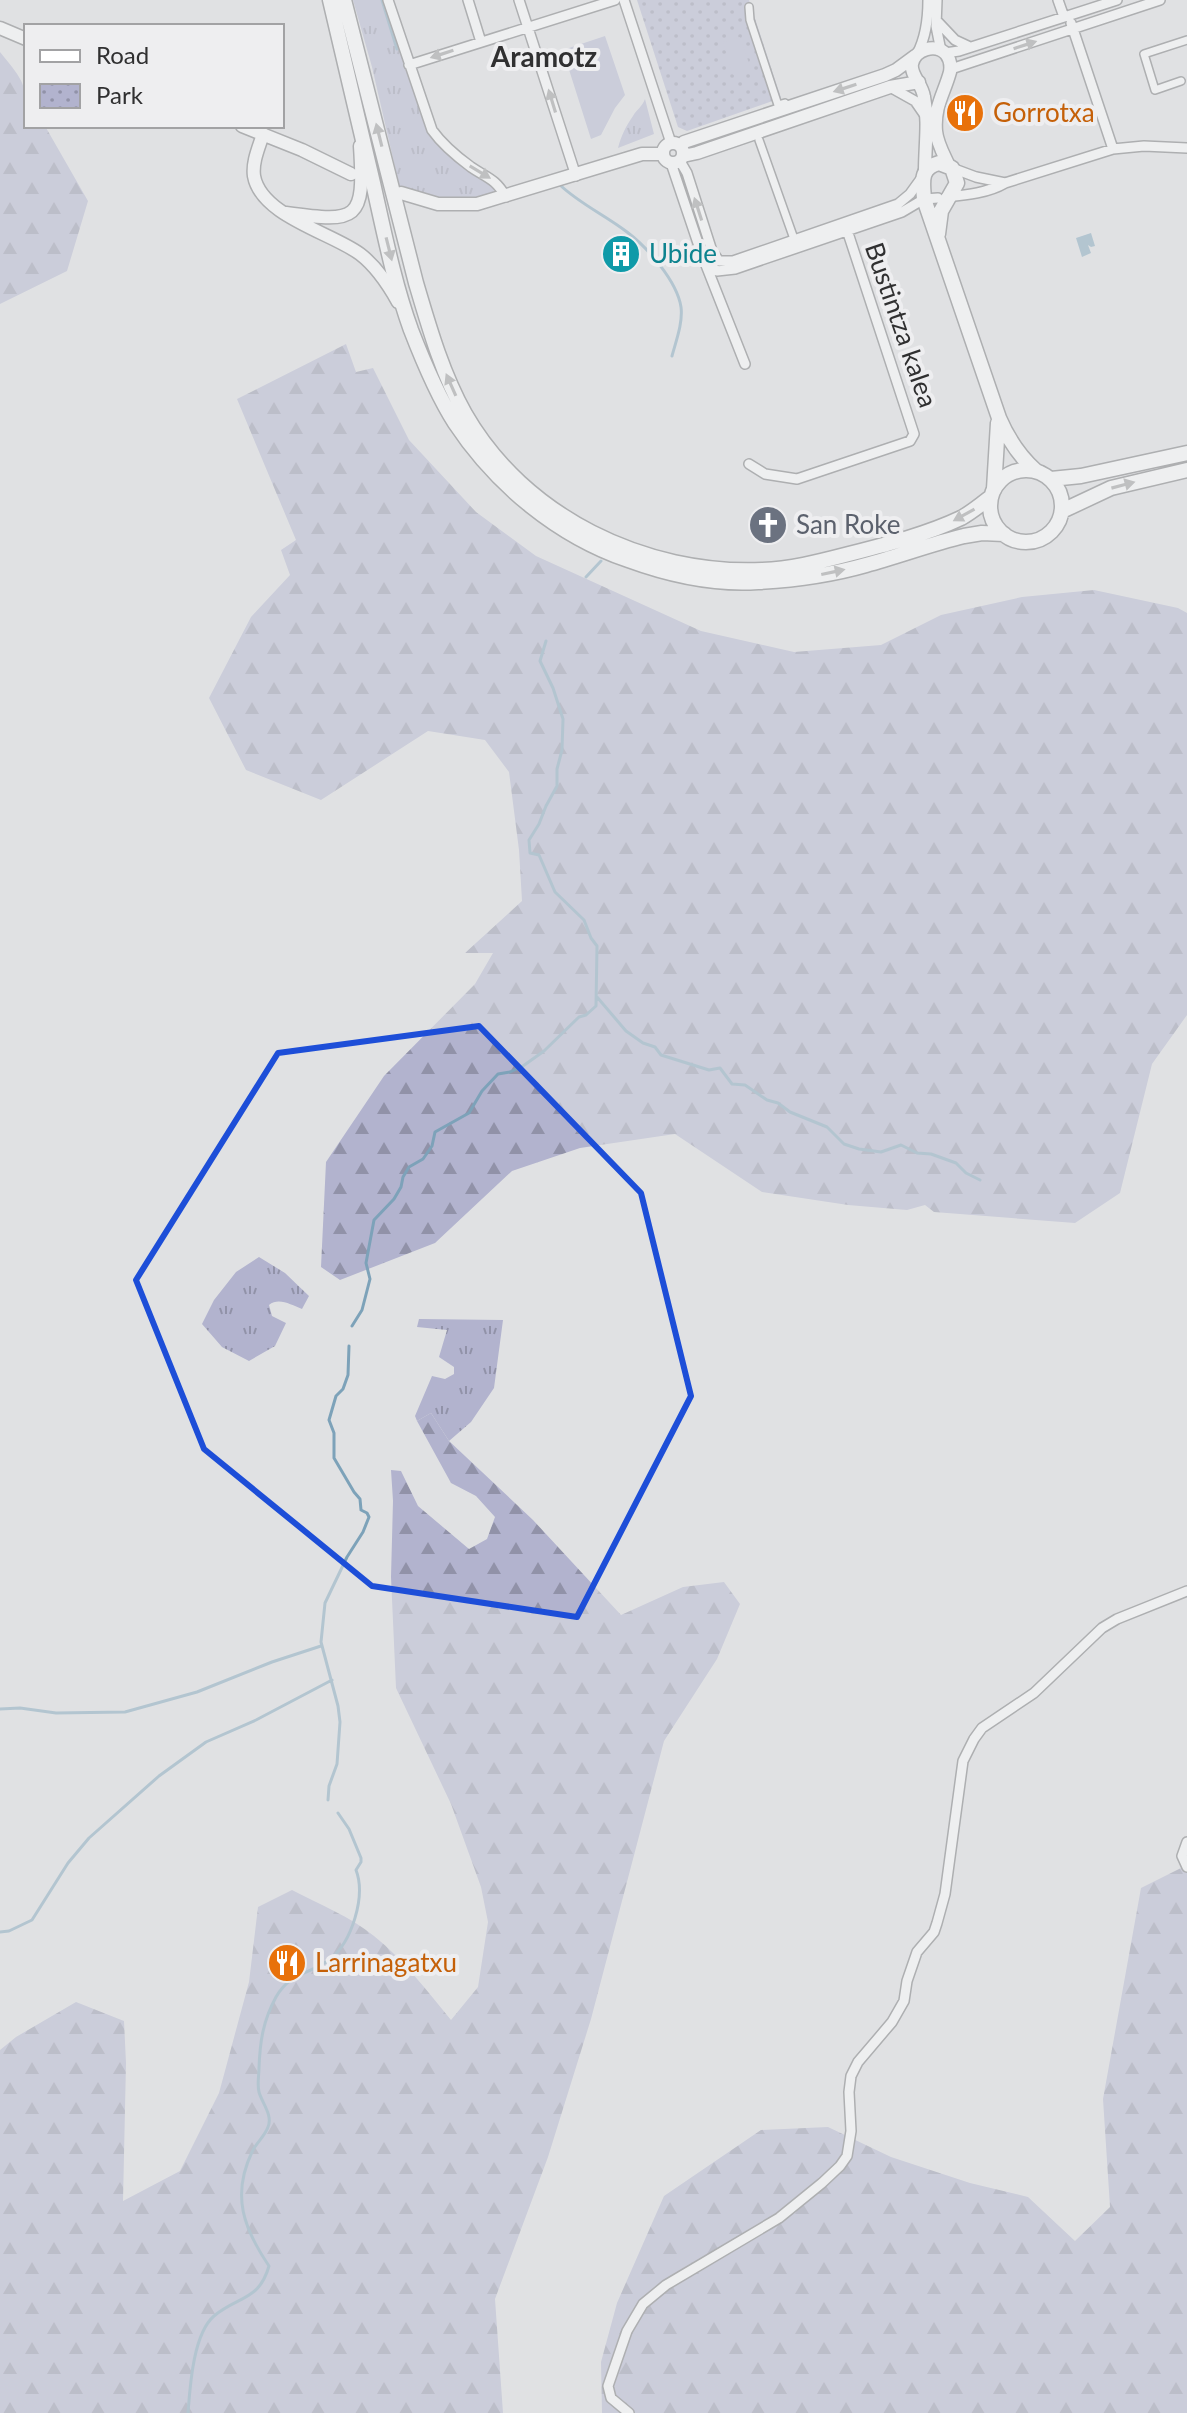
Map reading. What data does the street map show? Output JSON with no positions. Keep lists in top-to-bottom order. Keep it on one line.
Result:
{"streets":{"street":["Bustintza kalea"]},"districts":["Aramotz"],"places":{"restaurant":["Gorrotxa","Larrinagatxu"],"building":["Ubide"],"church":["San Roke"]},"legend":["Road","Park"]}
